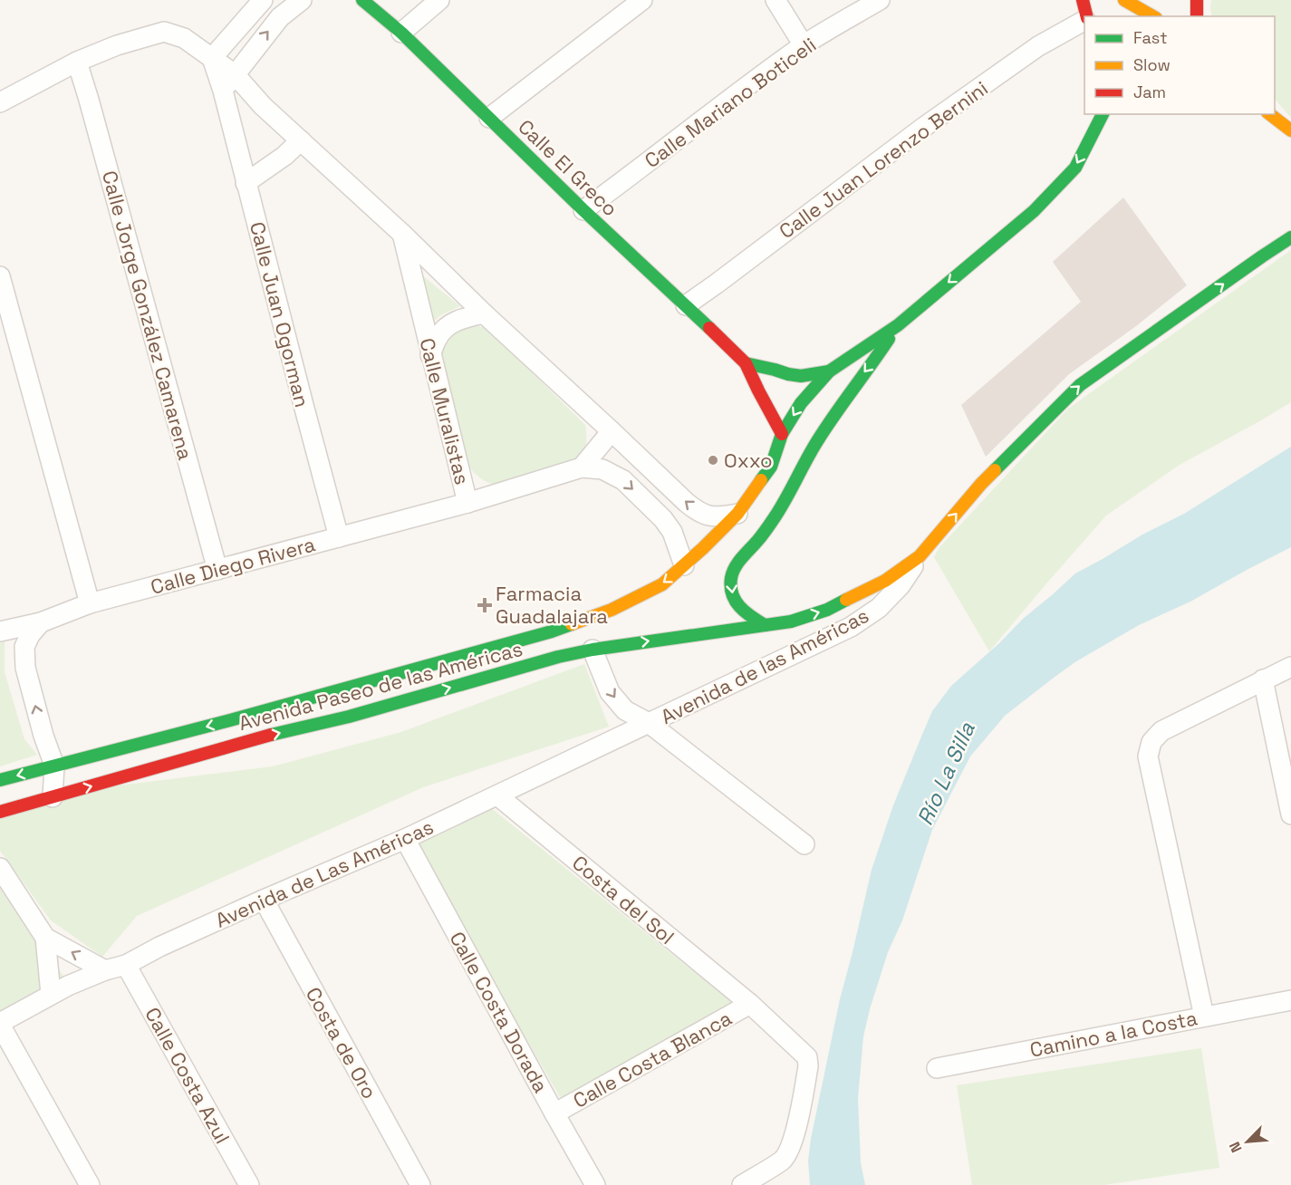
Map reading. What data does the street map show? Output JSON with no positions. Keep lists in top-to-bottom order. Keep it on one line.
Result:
{"streets":{"street":["Calle Mariano Boticeli","Calle Juan Lorenzo Bernini","Calle El Greco","Calle Juan Ogorman","Calle Jorge González Camarena","Calle Muralistas","Calle Diego Rivera","Avenida de las Américas","Avenida Paseo de las Américas","Avenida de Las Américas","Costa del Sol","Calle Costa Dorada","Camino a la Costa","Costa de Oro","Calle Costa Blanca","Calle Costa Azul"]},"crossings":[["Calle Mariano Boticeli","Calle El Greco"],["Calle Juan Lorenzo Bernini","Calle El Greco"],["Calle El Greco","Avenida Paseo de las Américas"],["Calle Juan Ogorman","Calle Diego Rivera"],["Calle Jorge González Camarena","Calle Diego Rivera"],["Calle Muralistas","Calle Diego Rivera"],["Calle Muralistas","Avenida Paseo de las Américas"],["Avenida de las Américas","Avenida Paseo de las Américas"],["Avenida de las Américas","Avenida de Las Américas"],["Avenida de Las Américas","Costa del Sol"],["Avenida de Las Américas","Calle Costa Dorada"],["Avenida de Las Américas","Costa de Oro"],["Avenida de Las Américas","Calle Costa Azul"],["Costa del Sol","Calle Costa Blanca"],["Calle Costa Dorada","Calle Costa Blanca"]],"water":["Río La Silla"],"places":{"other":["Oxxo"],"health":["Farmacia Guadalajara"]},"legend":["Fast","Slow","Jam"],"north":"bottom left"}
